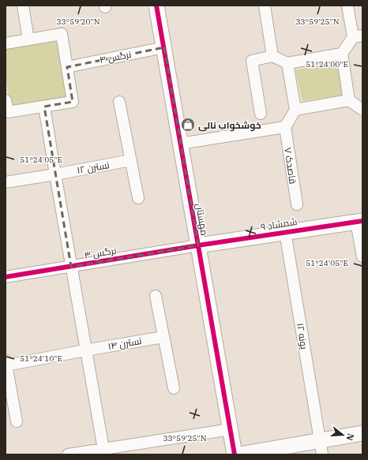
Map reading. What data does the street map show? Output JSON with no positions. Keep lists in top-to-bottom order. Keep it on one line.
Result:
{"streets":{"street":["نرگس ۴","قاصدک ۷","نسترن ۱۲","مهستان","شمشاد ۹","نرگس ۳","پونه ۱۲","نسترن ۱۴"]},"crossings":[["نرگس ۴","مهستان"],["مهستان","شمشاد ۹"],["مهستان","نرگس ۳"],["شمشاد ۹","نرگس ۳"],["شمشاد ۹","پونه ۱۲"]],"places":{"shop":["خوشخواب نالی"]},"north":"right","coordinates":["33°59'20\"N","33°59'25\"N","51°24'00\"E","51°24'05\"E","51°24'10\"E"]}
